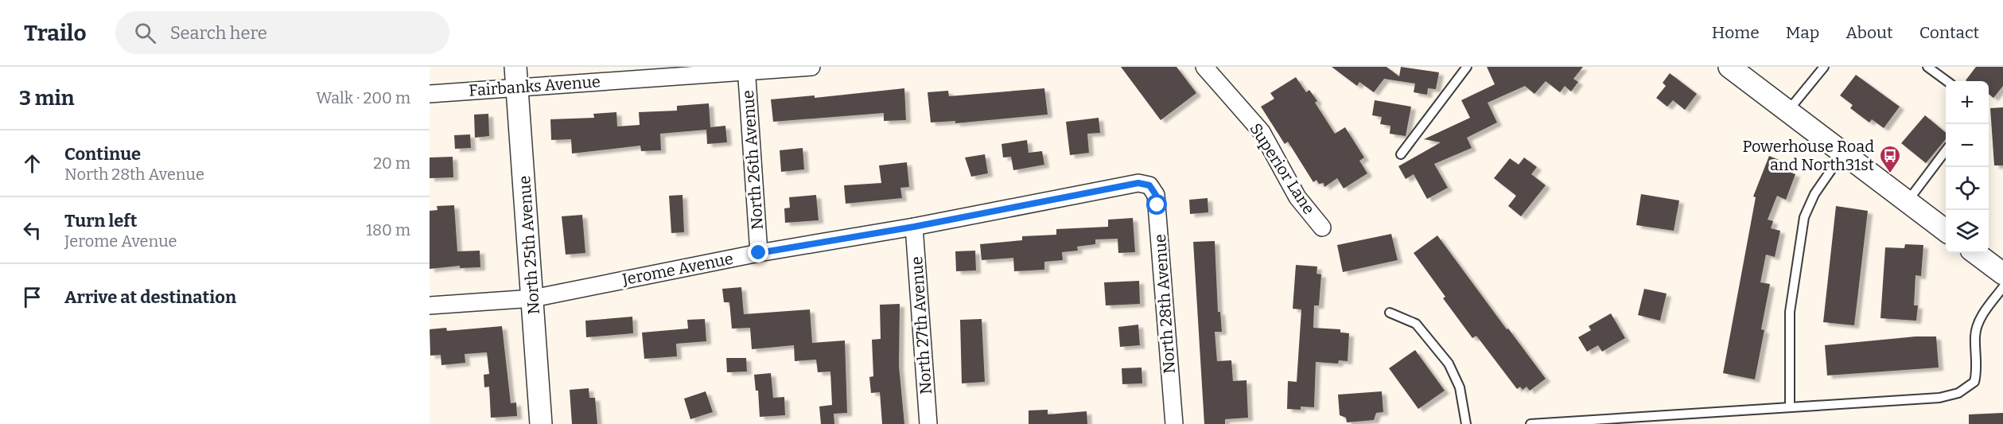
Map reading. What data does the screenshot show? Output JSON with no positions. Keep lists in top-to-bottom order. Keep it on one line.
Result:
{"streets":{"street":["Fairbanks Avenue","North 26th Avenue","Superior Lane","North 25th Avenue","Jerome Avenue","North 28th Avenue","North 27th Avenue"]},"crossings":[["Fairbanks Avenue","North 26th Avenue"],["Fairbanks Avenue","North 25th Avenue"],["North 26th Avenue","Jerome Avenue"],["North 25th Avenue","Jerome Avenue"],["Jerome Avenue","North 28th Avenue"],["Jerome Avenue","North 27th Avenue"]],"places":{"bus stop":["Powerhouse Road and North31st"]},"page":{"header":"Trailo","search":"Search here","nav":["Home","Map","About","Contact"],"heading":["3 min","Walk · 200 m"],"map_buttons":["+","−"],"list":[["Continue","North 28th Avenue","20 m"],["Turn left","Jerome Avenue","180 m"],"Arrive at destination"]}}
